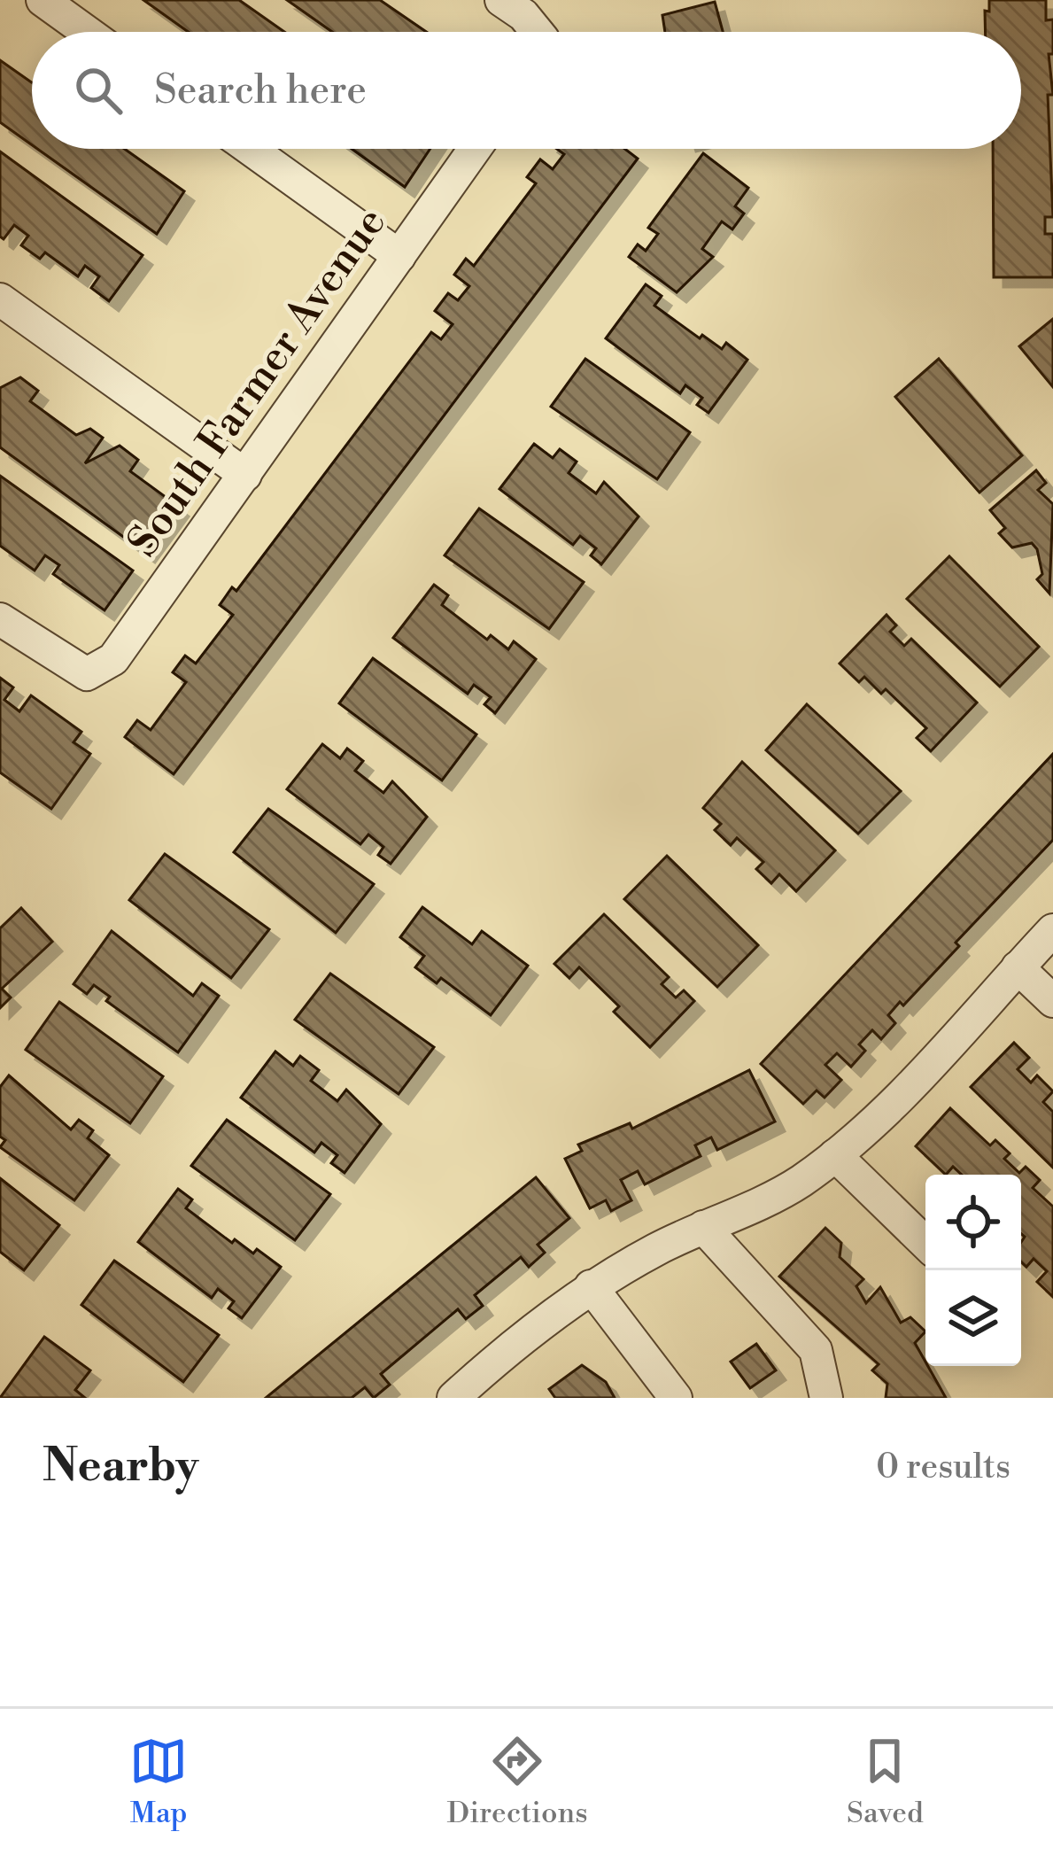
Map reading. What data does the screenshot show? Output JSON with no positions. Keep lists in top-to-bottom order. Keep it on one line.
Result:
{"streets":{"street":["South Farmer Avenue"]},"page":{"search":"Search here","heading":["Nearby","0 results"],"nav":["Map","Directions","Saved"]}}
